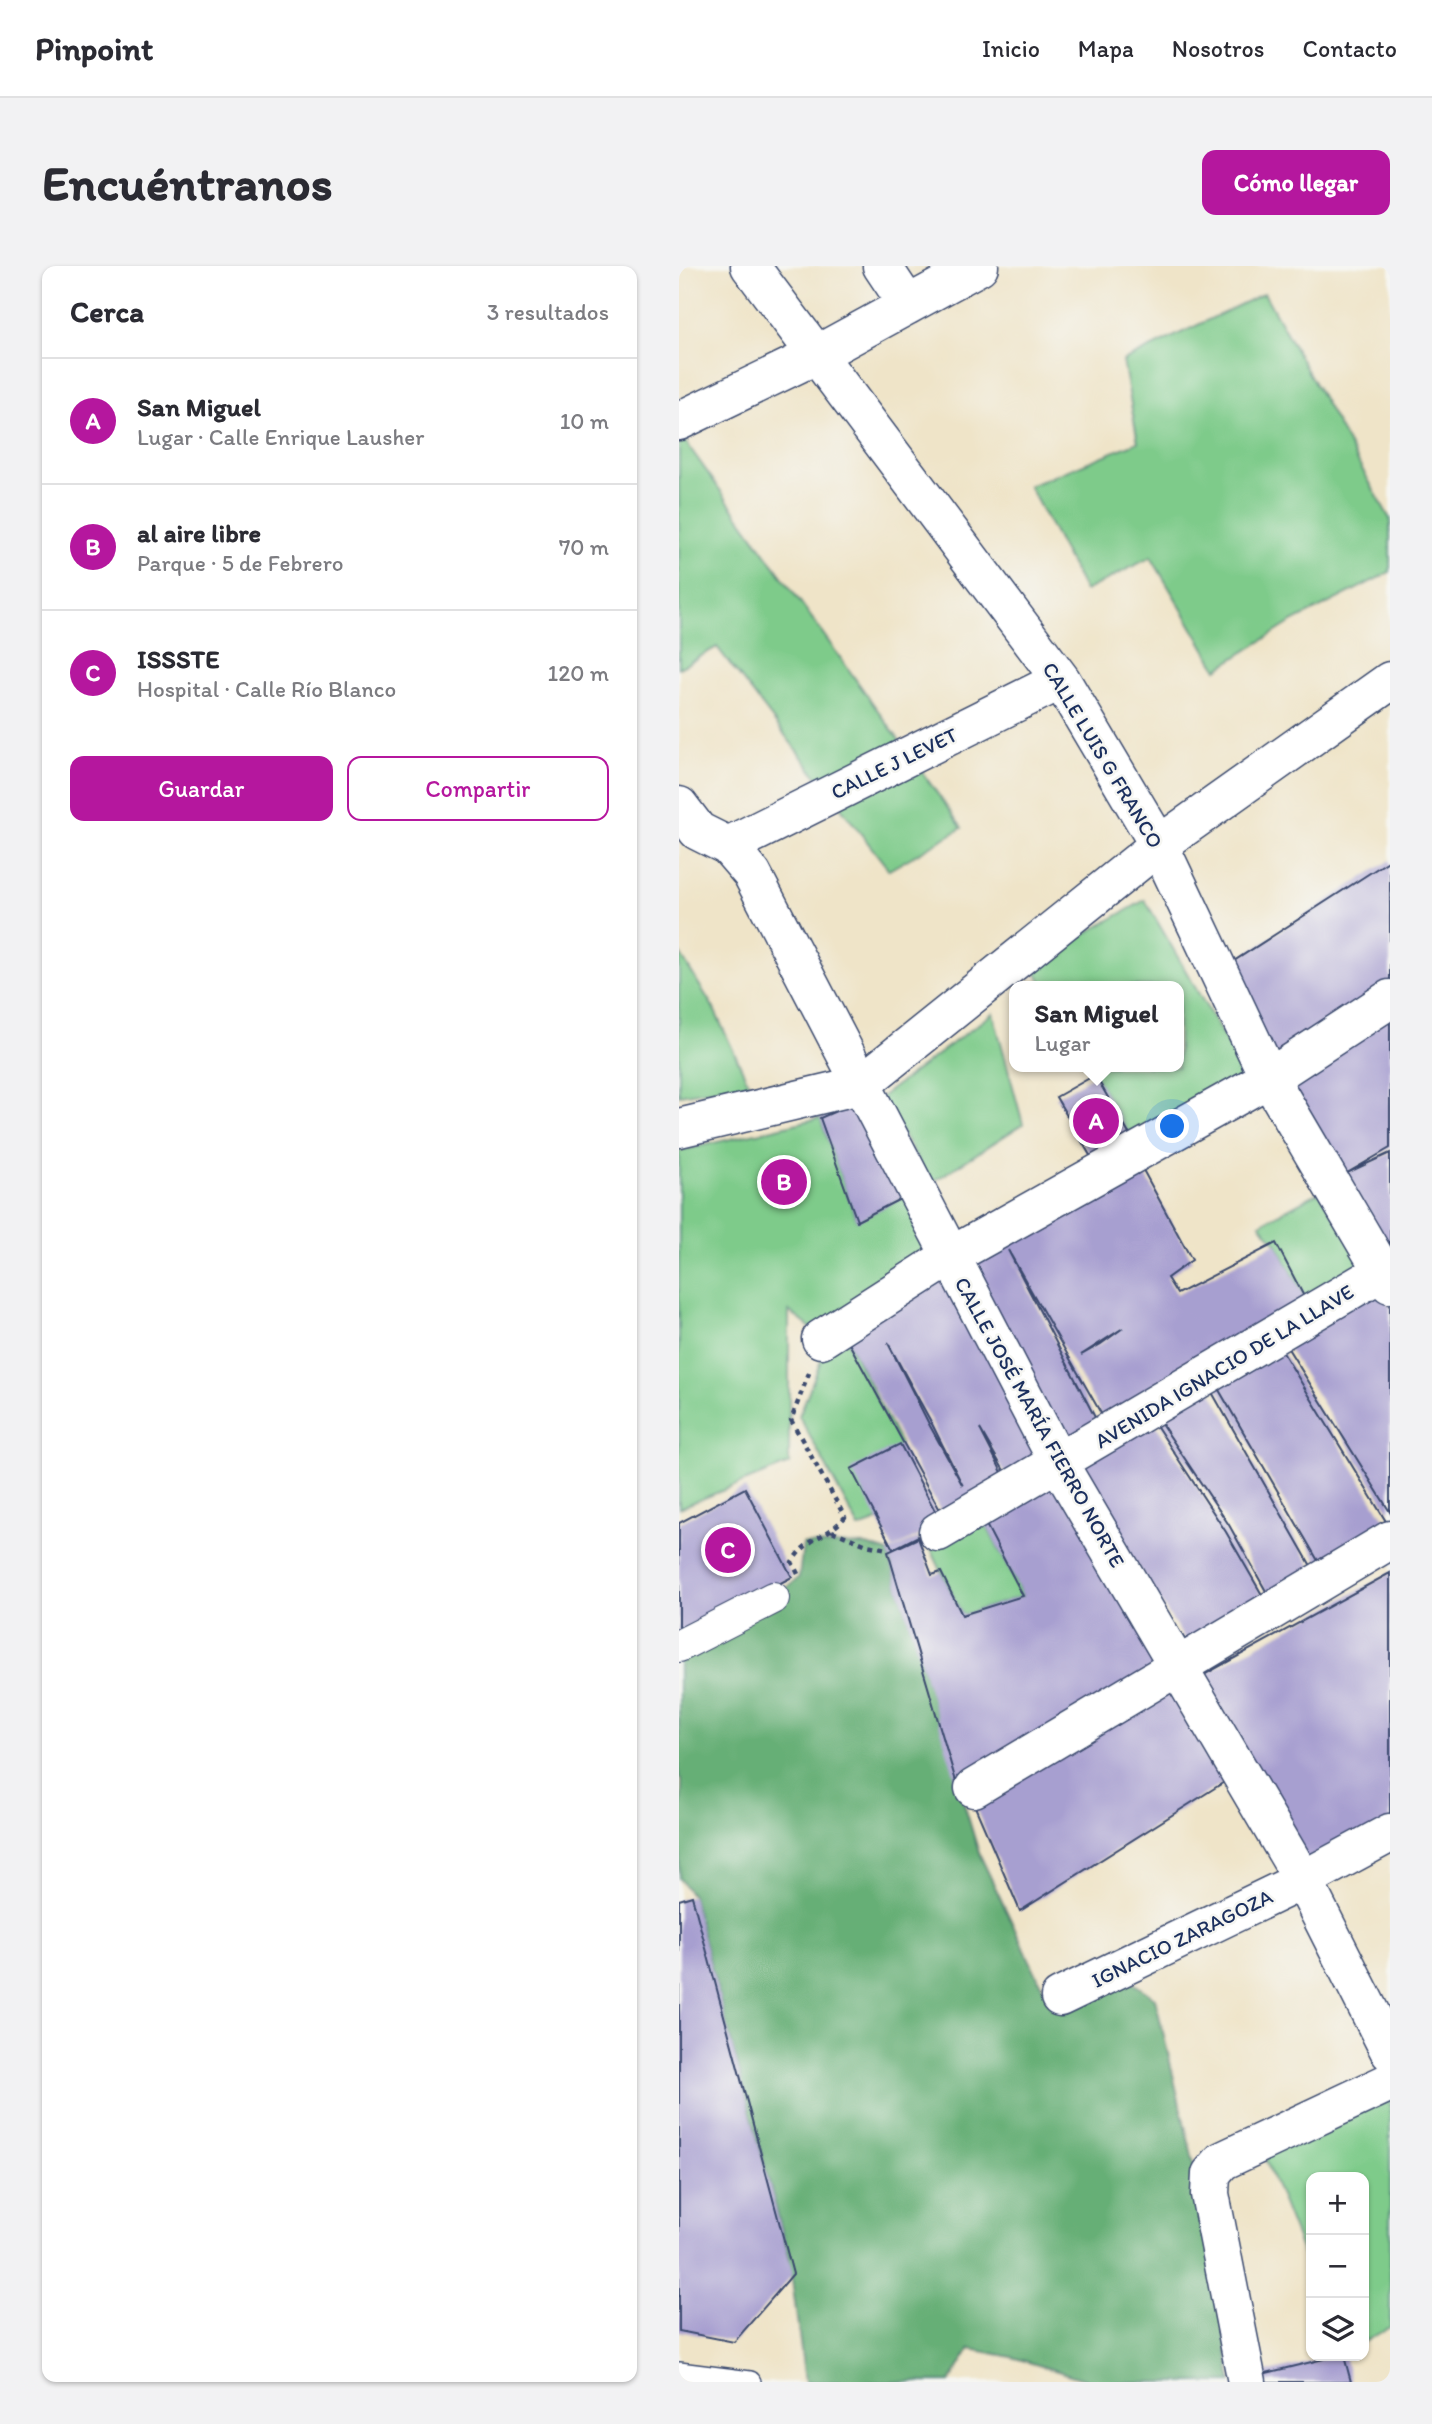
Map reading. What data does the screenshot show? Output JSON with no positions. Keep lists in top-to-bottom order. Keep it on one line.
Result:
{"streets":{"street":["CALLE LUIS G FRANCO","CALLE J LEVET","AVENIDA IGNACIO DE LA LLAVE","CALLE JOSÉ MARÍA FIERRO NORTE","IGNACIO ZARAGOZA"]},"crossings":[["CALLE LUIS G FRANCO","CALLE J LEVET"],["CALLE LUIS G FRANCO","AVENIDA IGNACIO DE LA LLAVE"],["CALLE J LEVET","CALLE JOSÉ MARÍA FIERRO NORTE"],["AVENIDA IGNACIO DE LA LLAVE","CALLE JOSÉ MARÍA FIERRO NORTE"],["CALLE JOSÉ MARÍA FIERRO NORTE","IGNACIO ZARAGOZA"]],"page":{"header":"Pinpoint","nav":["Inicio","Mapa","Nosotros","Contacto"],"buttons":["Cómo llegar",["Guardar","Compartir"]],"title":"Encuéntranos","heading":["Cerca","3 resultados"],"list":[{"mark":"A","name":"San Miguel","note":"Lugar · Calle Enrique Lausher","value":"10 m"},{"mark":"B","name":"al aire libre","note":"Parque · 5 de Febrero","value":"70 m"},{"mark":"C","name":"ISSSTE","note":"Hospital · Calle Río Blanco","value":"120 m"}],"popup":["San Miguel","Lugar"],"pins":["A","B","C"],"map_buttons":["+","−"]}}
